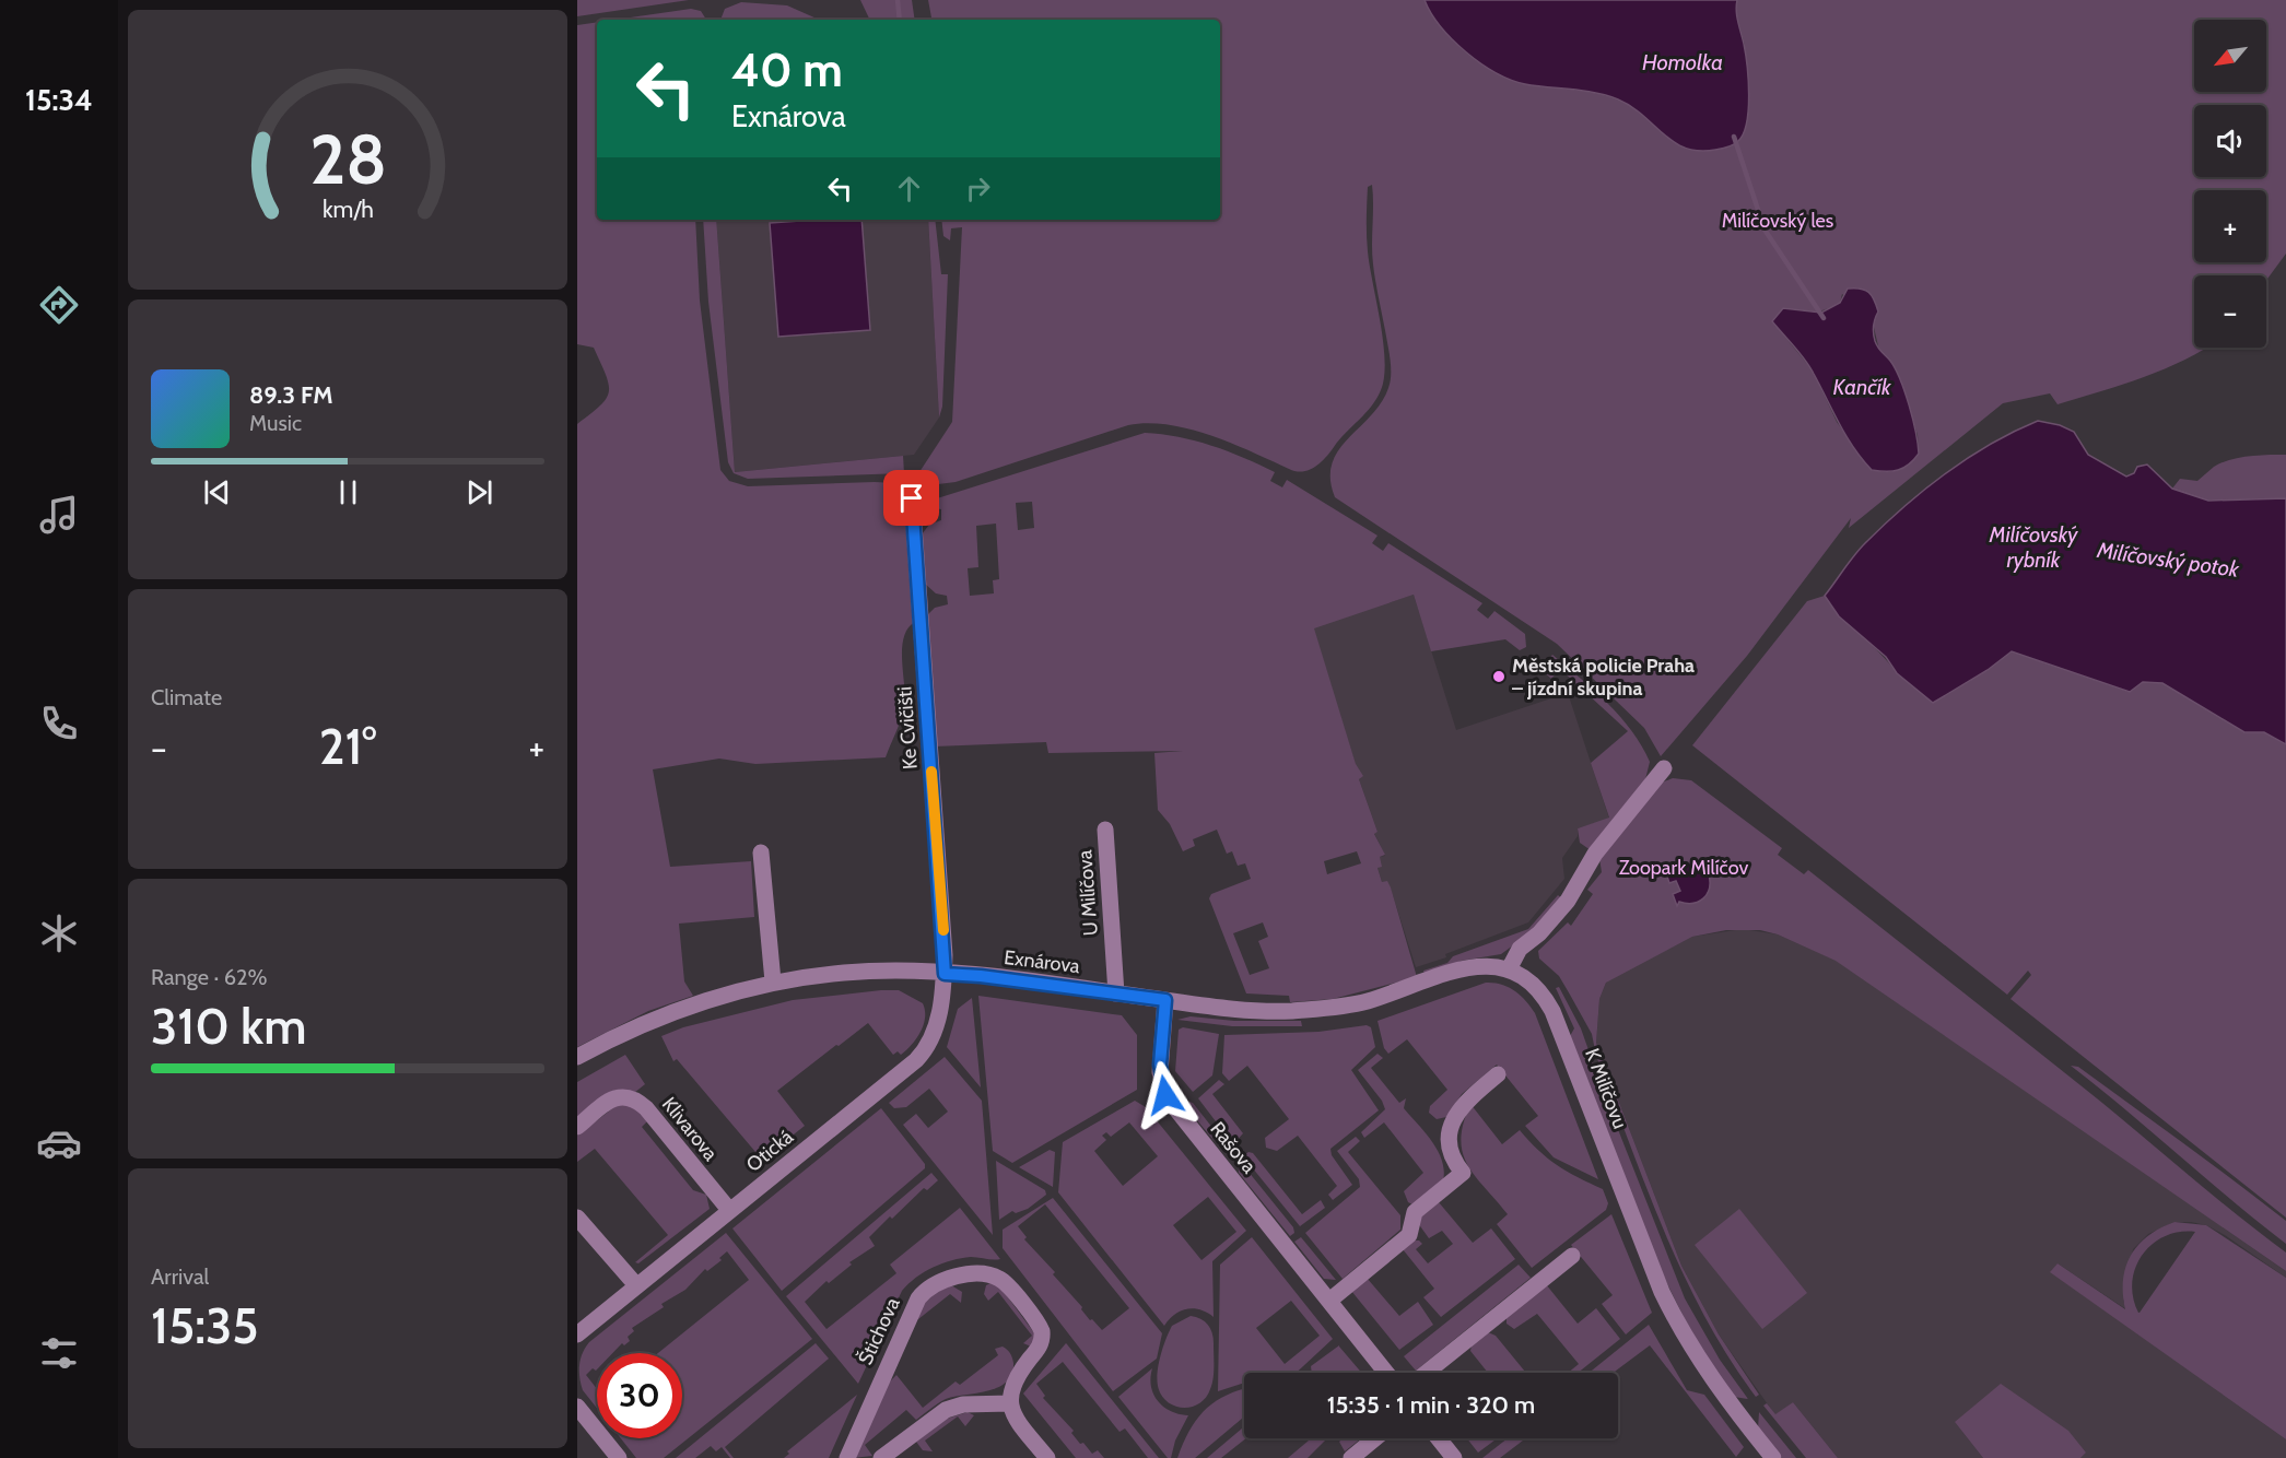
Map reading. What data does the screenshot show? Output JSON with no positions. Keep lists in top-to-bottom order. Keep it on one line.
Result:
{"streets":{"street":["Ke Cvičišti","U Milíčova","Exnárova","K Milíčovu","Klivarova","Rašova","Otická","Štichova"]},"crossings":[["Ke Cvičišti","Exnárova"],["Ke Cvičišti","Otická"],["U Milíčova","Exnárova"],["Exnárova","K Milíčovu"],["Exnárova","Rašova"],["Exnárova","Otická"],["Klivarova","Otická"]],"water":["Homolka","Kančík","Milíčovský rybník","Milíčovský potok"],"parks":["Milíčovský les","Zoopark Milíčov"],"places":["Městská policie Praha – jízdní skupina"],"north":"bottom left","page":{"tabs":"15:34","map_buttons":["+","−"],"turn":["40 m","Exnárova"],"song":["89.3 FM","Music"],"tile":["Climate",["Range · 62%","310 km"],["Arrival","15:35"]],"heat":["−","21°","+"],"limit":"30","trip":"15:35 · 1 min · 320 m","gauge":["28","km/h"]}}
